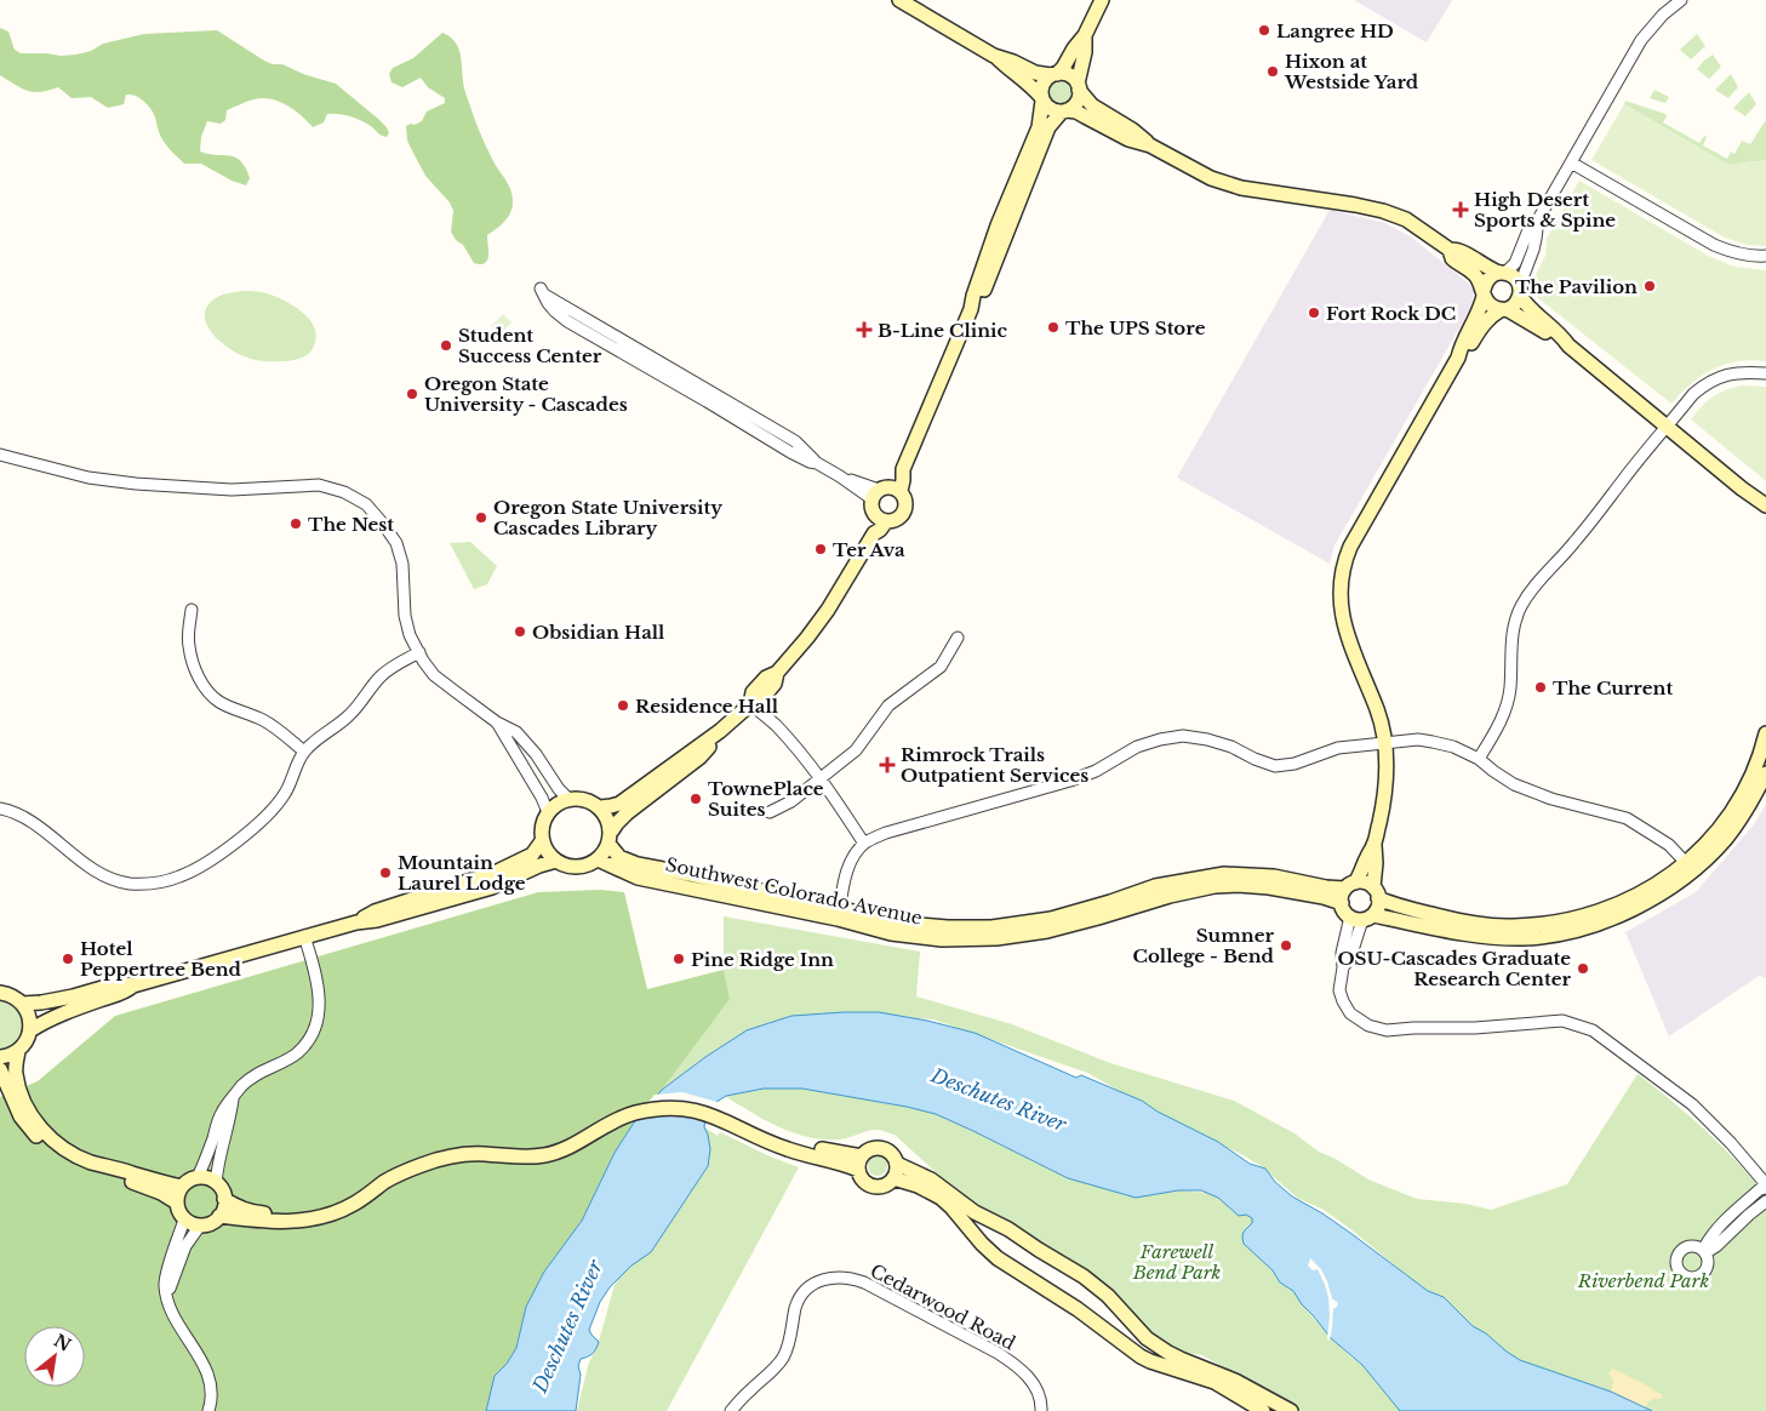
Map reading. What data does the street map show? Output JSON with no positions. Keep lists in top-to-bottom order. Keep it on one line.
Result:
{"streets":{"main road":["Southwest Colorado Avenue"],"street":["Cedarwood Road"]},"water":["Deschutes River"],"parks":["Farewell Bend Park","Riverbend Park"],"places":{"other":["Langree HD","Hixon at Westside Yard","The Pavilion","Fort Rock DC","The UPS Store","Student Success Center","Oregon State University - Cascades","Oregon State University Cascades Library","The Nest","Ter Ava","Obsidian Hall","The Current","Residence Hall","TownePlace Suites","Mountain Laurel Lodge","Sumner College - Bend","Hotel Peppertree Bend","Pine Ridge Inn","OSU-Cascades Graduate Research Center"],"health":["High Desert Sports & Spine","B-Line Clinic","Rimrock Trails Outpatient Services"]},"north":"top right"}
